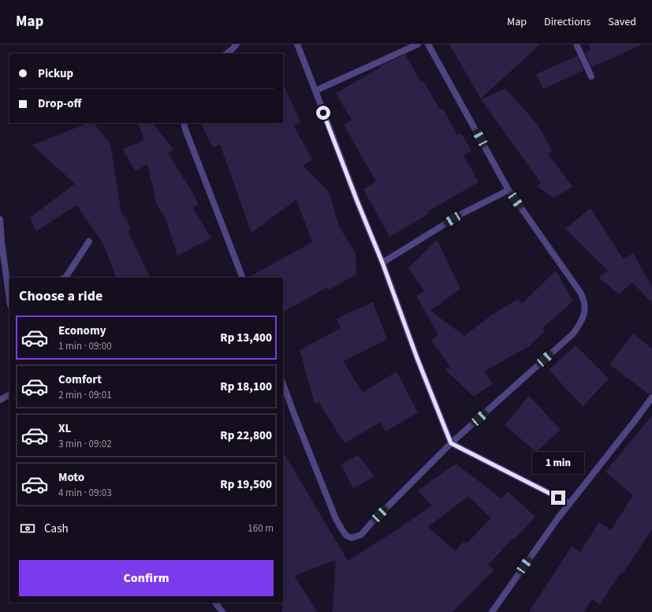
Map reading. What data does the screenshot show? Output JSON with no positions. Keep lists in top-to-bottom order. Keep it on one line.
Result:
{"page":{"header":"Map","nav":["Map","Directions","Saved"],"banner":["Pickup","Drop-off"],"heading":"Choose a ride","list":[{"name":"Economy","note":"1 min · 09:00","value":"Rp 13,400"},{"name":"Comfort","note":"2 min · 09:01","value":"Rp 18,100"},{"name":"XL","note":"3 min · 09:02","value":"Rp 22,800"},{"name":"Moto","note":"4 min · 09:03","value":"Rp 19,500"}],"bubble":"1 min","pay":["Cash","160 m"],"buttons":"Confirm"}}
